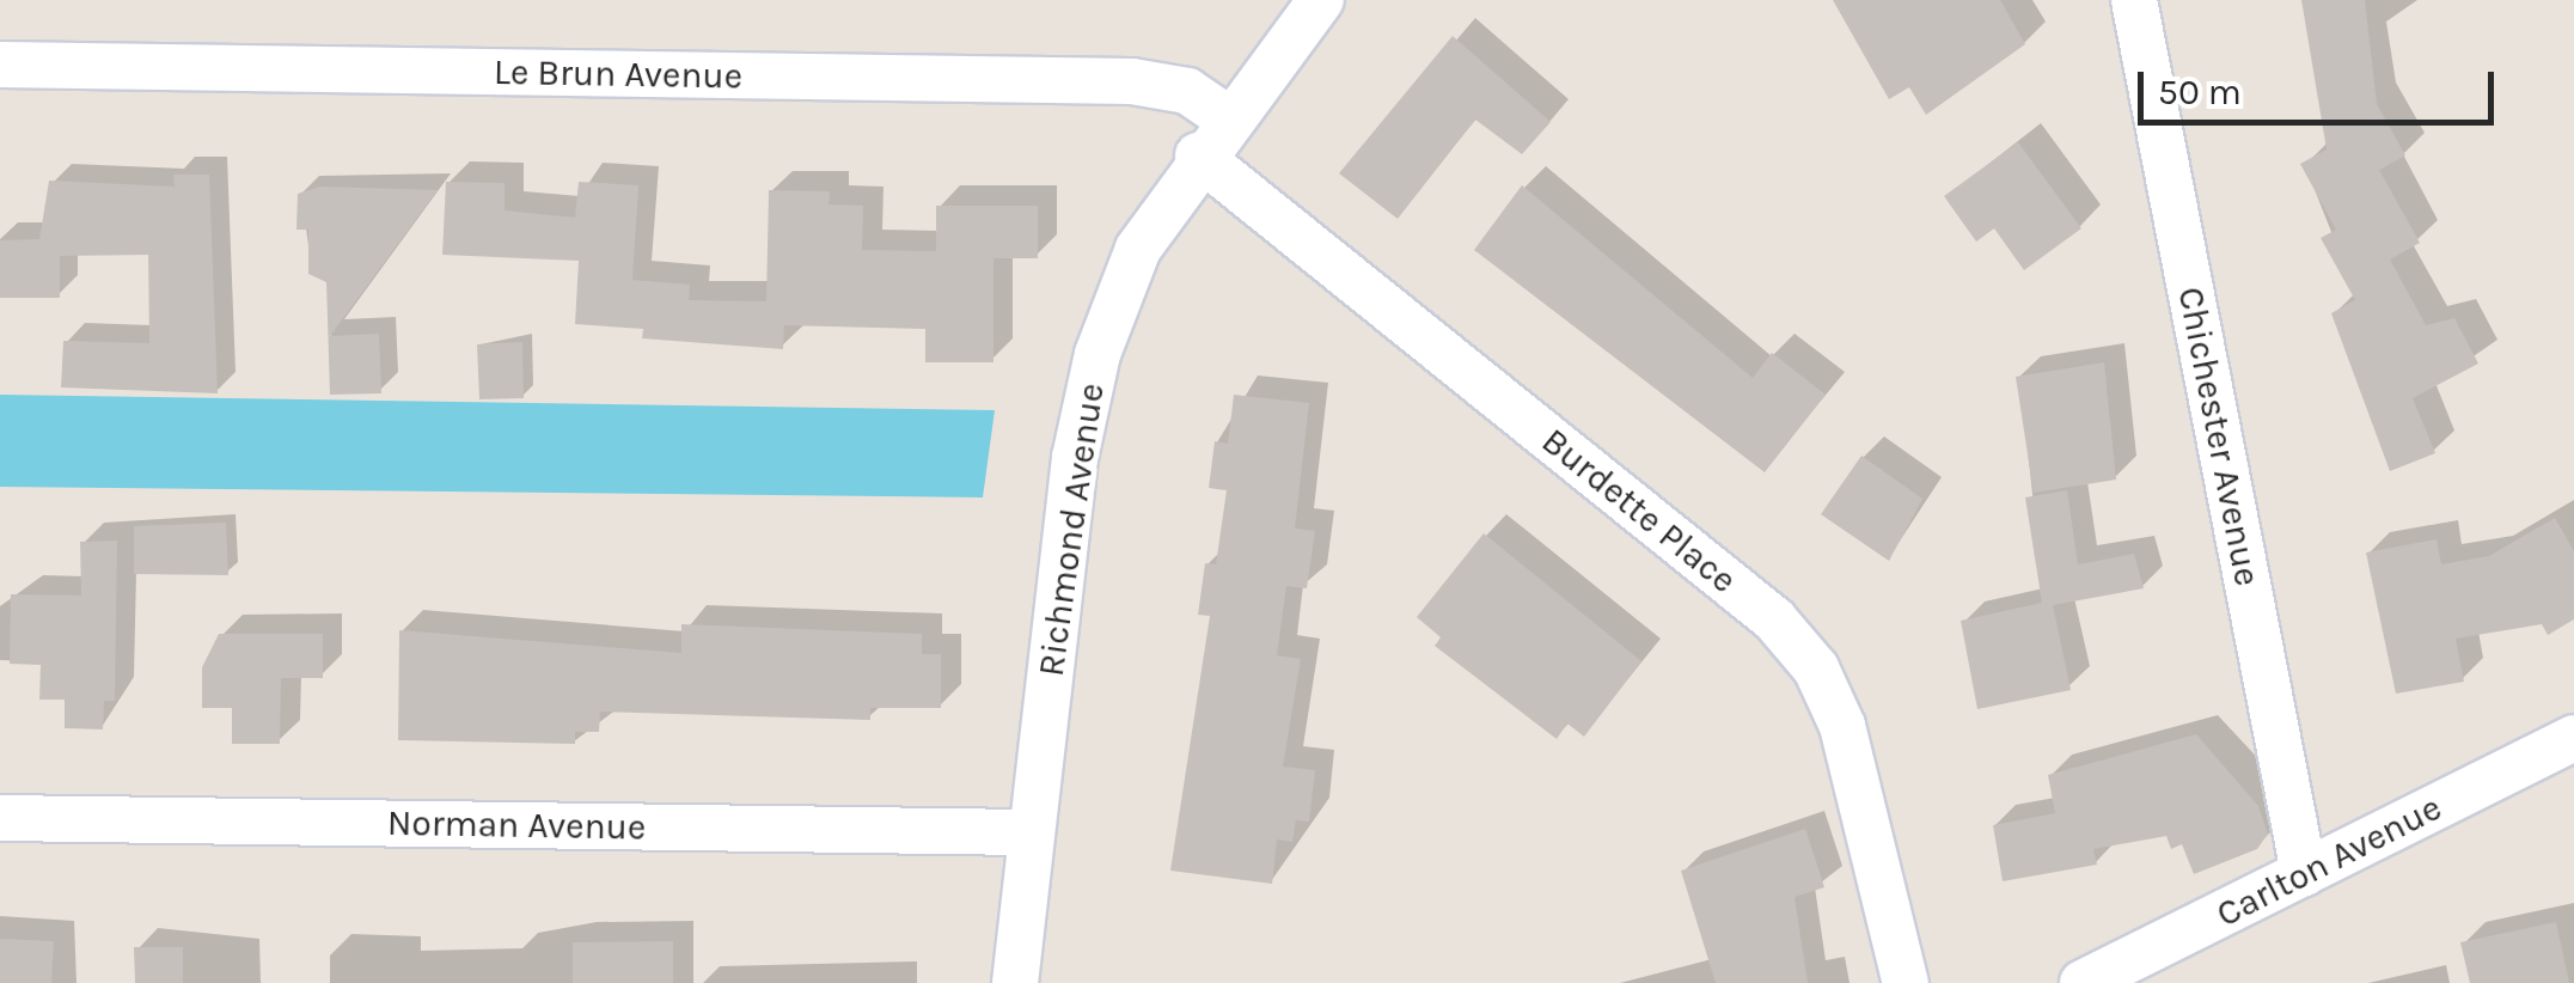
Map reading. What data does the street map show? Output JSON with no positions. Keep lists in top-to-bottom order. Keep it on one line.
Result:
{"streets":{"street":["Le Brun Avenue","Chichester Avenue","Burdette Place","Richmond Avenue","Norman Avenue","Carlton Avenue"]},"crossings":[["Le Brun Avenue","Richmond Avenue"],["Chichester Avenue","Carlton Avenue"],["Burdette Place","Richmond Avenue"],["Richmond Avenue","Norman Avenue"]],"scale_bar":"50 m"}
